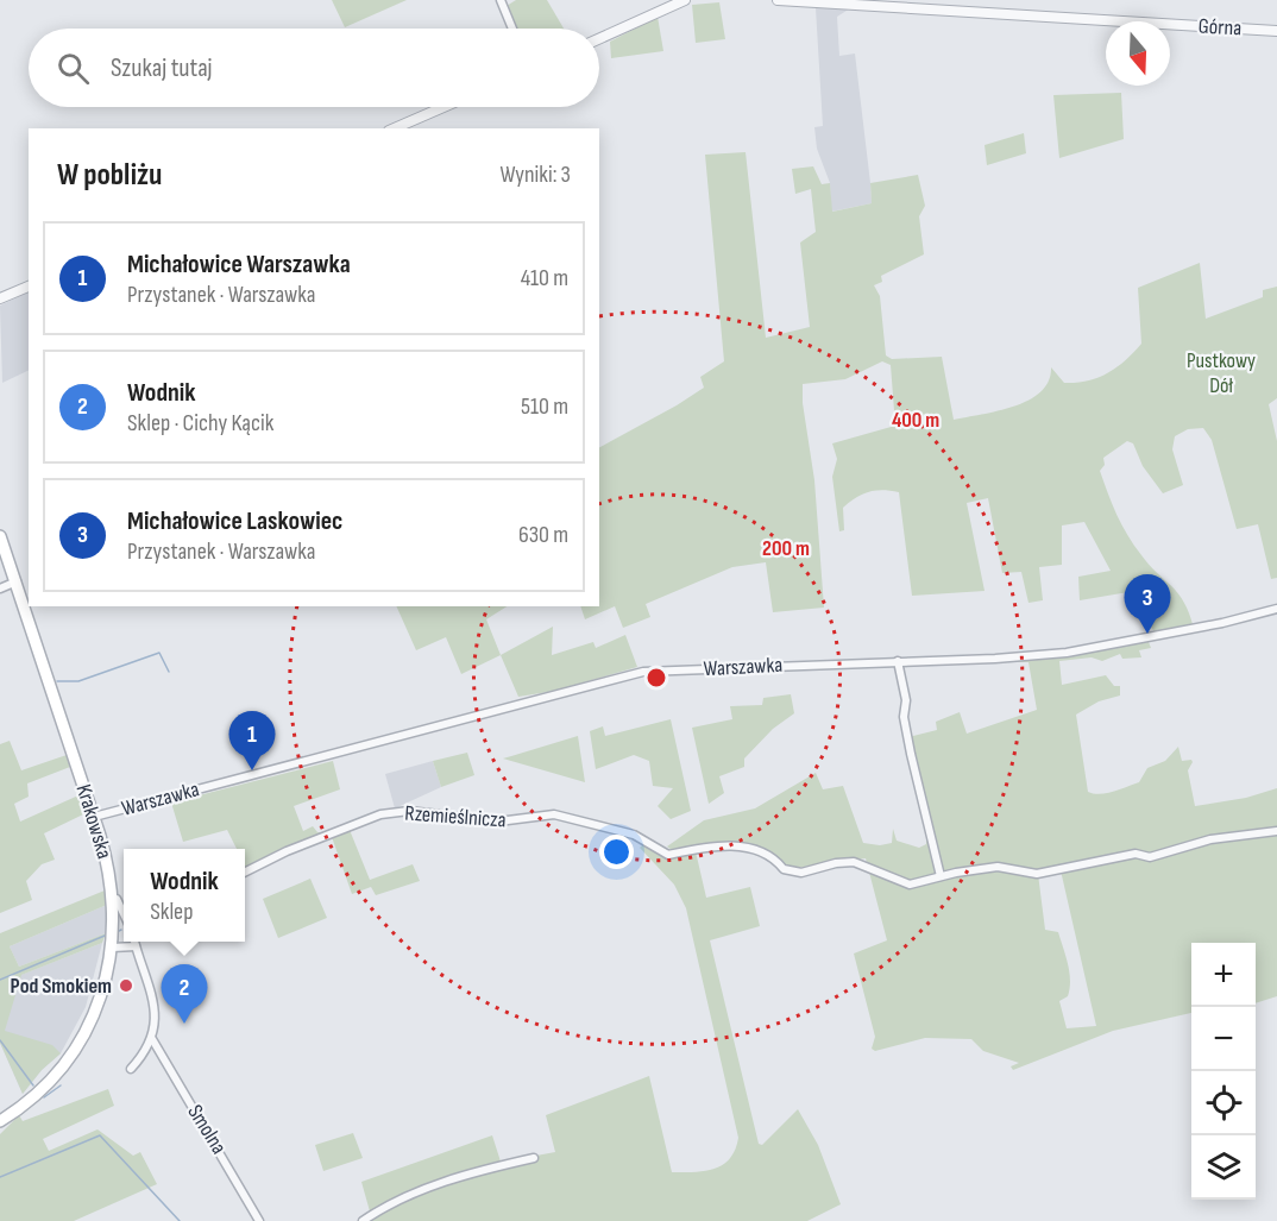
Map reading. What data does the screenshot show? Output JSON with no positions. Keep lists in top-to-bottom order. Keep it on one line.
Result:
{"streets":{"main road":["Krakowska"],"street":["Górna","Warszawka","Rzemieślnicza","Smolna"]},"crossings":[["Warszawka","Krakowska"]],"parks":["Pustkowy Dół"],"places":["Pod Smokiem"],"north":"bottom","page":{"search":"Szukaj tutaj","heading":["W pobliżu","Wyniki: 3"],"list":[{"mark":"1","name":"Michałowice Warszawka","note":"Przystanek · Warszawka","value":"410 m"},{"mark":"2","name":"Wodnik","note":"Sklep · Cichy Kącik","value":"510 m"},{"mark":"3","name":"Michałowice Laskowiec","note":"Przystanek · Warszawka","value":"630 m"}],"pins":["3","1","2"],"popup":["Wodnik","Sklep"],"map_buttons":["+","−"]},"rings":["400 m","200 m"]}
